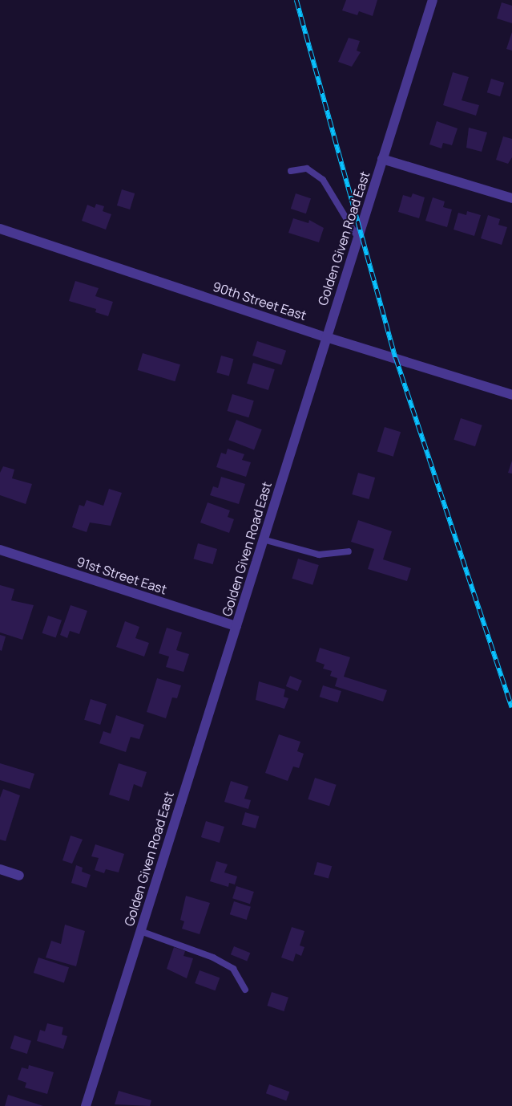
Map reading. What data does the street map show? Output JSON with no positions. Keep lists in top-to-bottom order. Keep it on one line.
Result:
{"streets":{"street":["Golden Given Road East","90th Street East","91st Street East"]},"crossings":[["Golden Given Road East","90th Street East"],["Golden Given Road East","91st Street East"]]}
